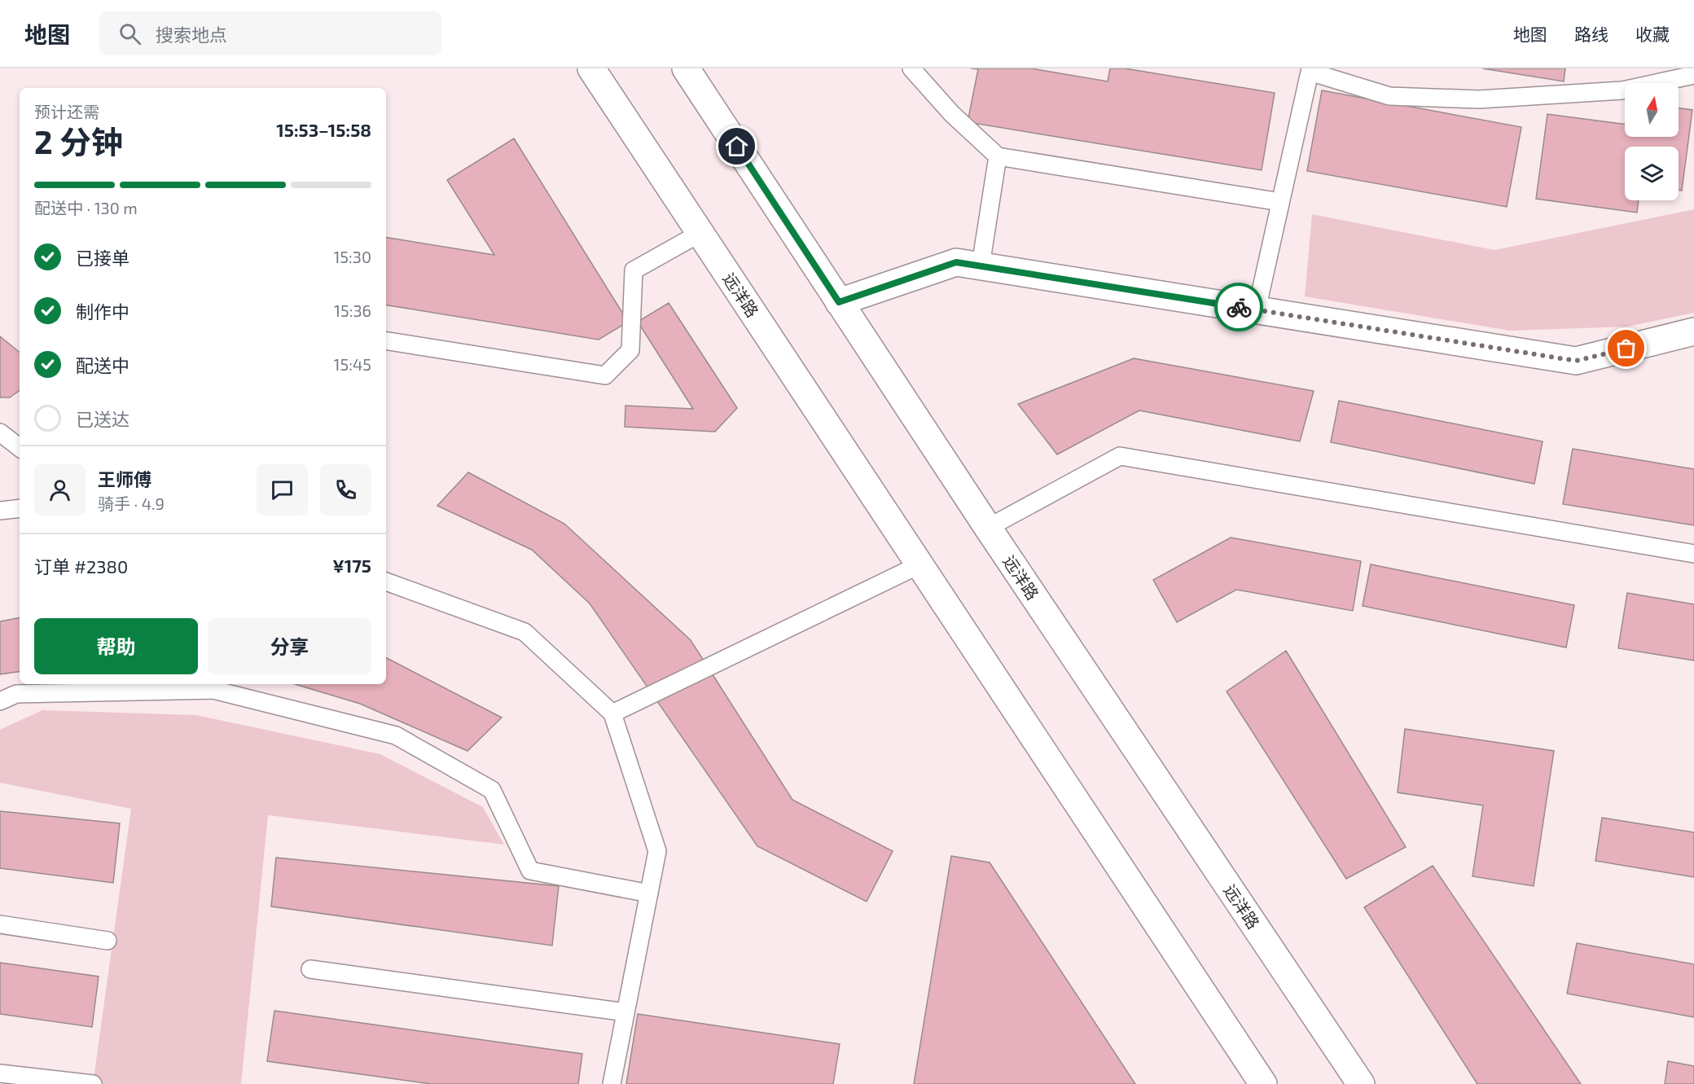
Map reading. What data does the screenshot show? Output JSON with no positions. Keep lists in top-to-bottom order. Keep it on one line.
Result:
{"streets":{"main road":["远洋路"]},"north":"top","page":{"header":"地图","search":"搜索地点","nav":["地图","路线","收藏"],"heading":["2 分钟","预计还需","15:53–15:58"],"panel":["王师傅","骑手 · 4.9","订单 #2380","¥175"],"bar":"配送中 · 130 m","list":[["已接单","15:30"],["制作中","15:36"],["配送中","15:45"],"已送达"],"buttons":["帮助","分享"]}}
